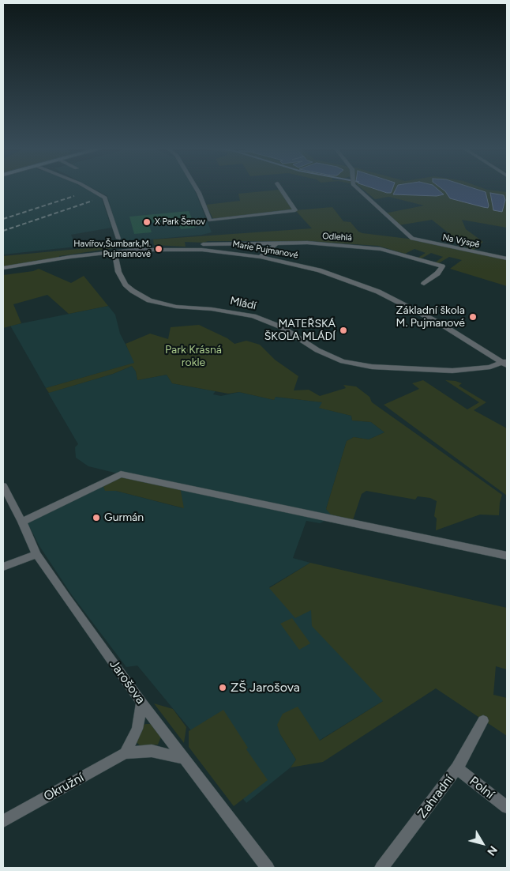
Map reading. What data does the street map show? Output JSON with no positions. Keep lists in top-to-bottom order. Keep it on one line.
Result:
{"streets":{"street":["Odlehlá","Na Výspě","Marie Pujmanové","Mládí","Jarošova","Okružní","Polní","Zahradní"]},"crossings":[["Marie Pujmanové","Mládí"],["Jarošova","Okružní"],["Polní","Zahradní"]],"parks":["Park Krásná rokle"],"places":["X Park Šenov","Havířov,Šumbark,M. Pujmannové","Základní škola M. Pujmanové","MATEŘSKÁ ŠKOLA MLÁDÍ","Gurmán","ZŠ Jarošova"],"north":"bottom right"}
